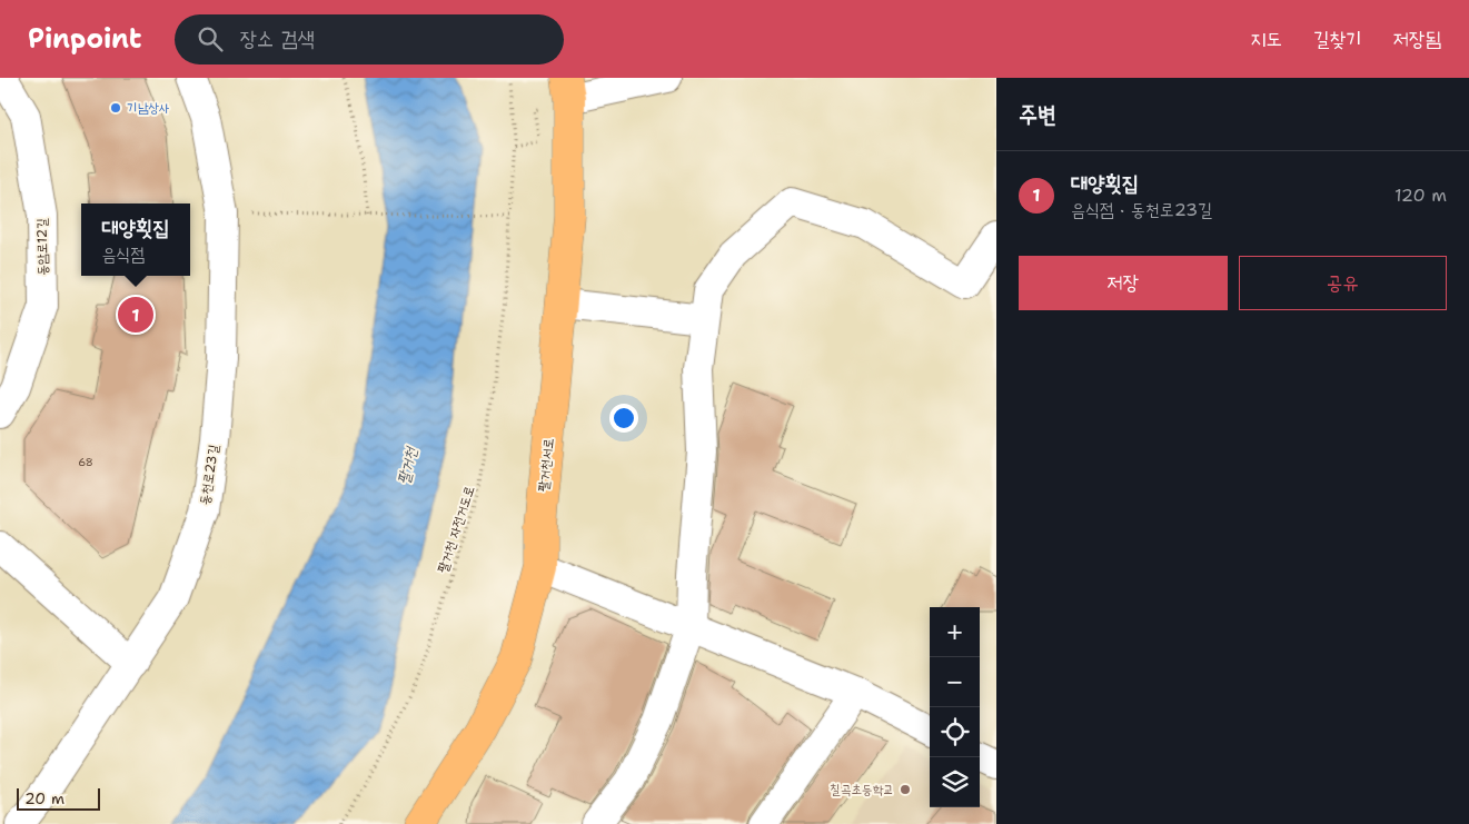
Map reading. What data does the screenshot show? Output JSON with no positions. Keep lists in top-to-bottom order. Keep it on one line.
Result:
{"streets":{"main road":["팔거천서로"],"street":["동암로12길","동천로23길"],"path":["팔거천 자전거도로"]},"water":["팔거천"],"places":["기남상사","칠곡초등학교"],"house_numbers":["68"],"scale_bar":"20 m","page":{"header":"Pinpoint","search":"장소 검색","nav":["지도","길찾기","저장됨"],"heading":"주변","list":[{"mark":"1","name":"대양횟집","note":"음식점 · 동천로23길","value":"120 m"}],"popup":["대양횟집","음식점"],"buttons":["저장","공유"],"pins":"1","map_buttons":["+","−"],"scale":"20 m"}}
